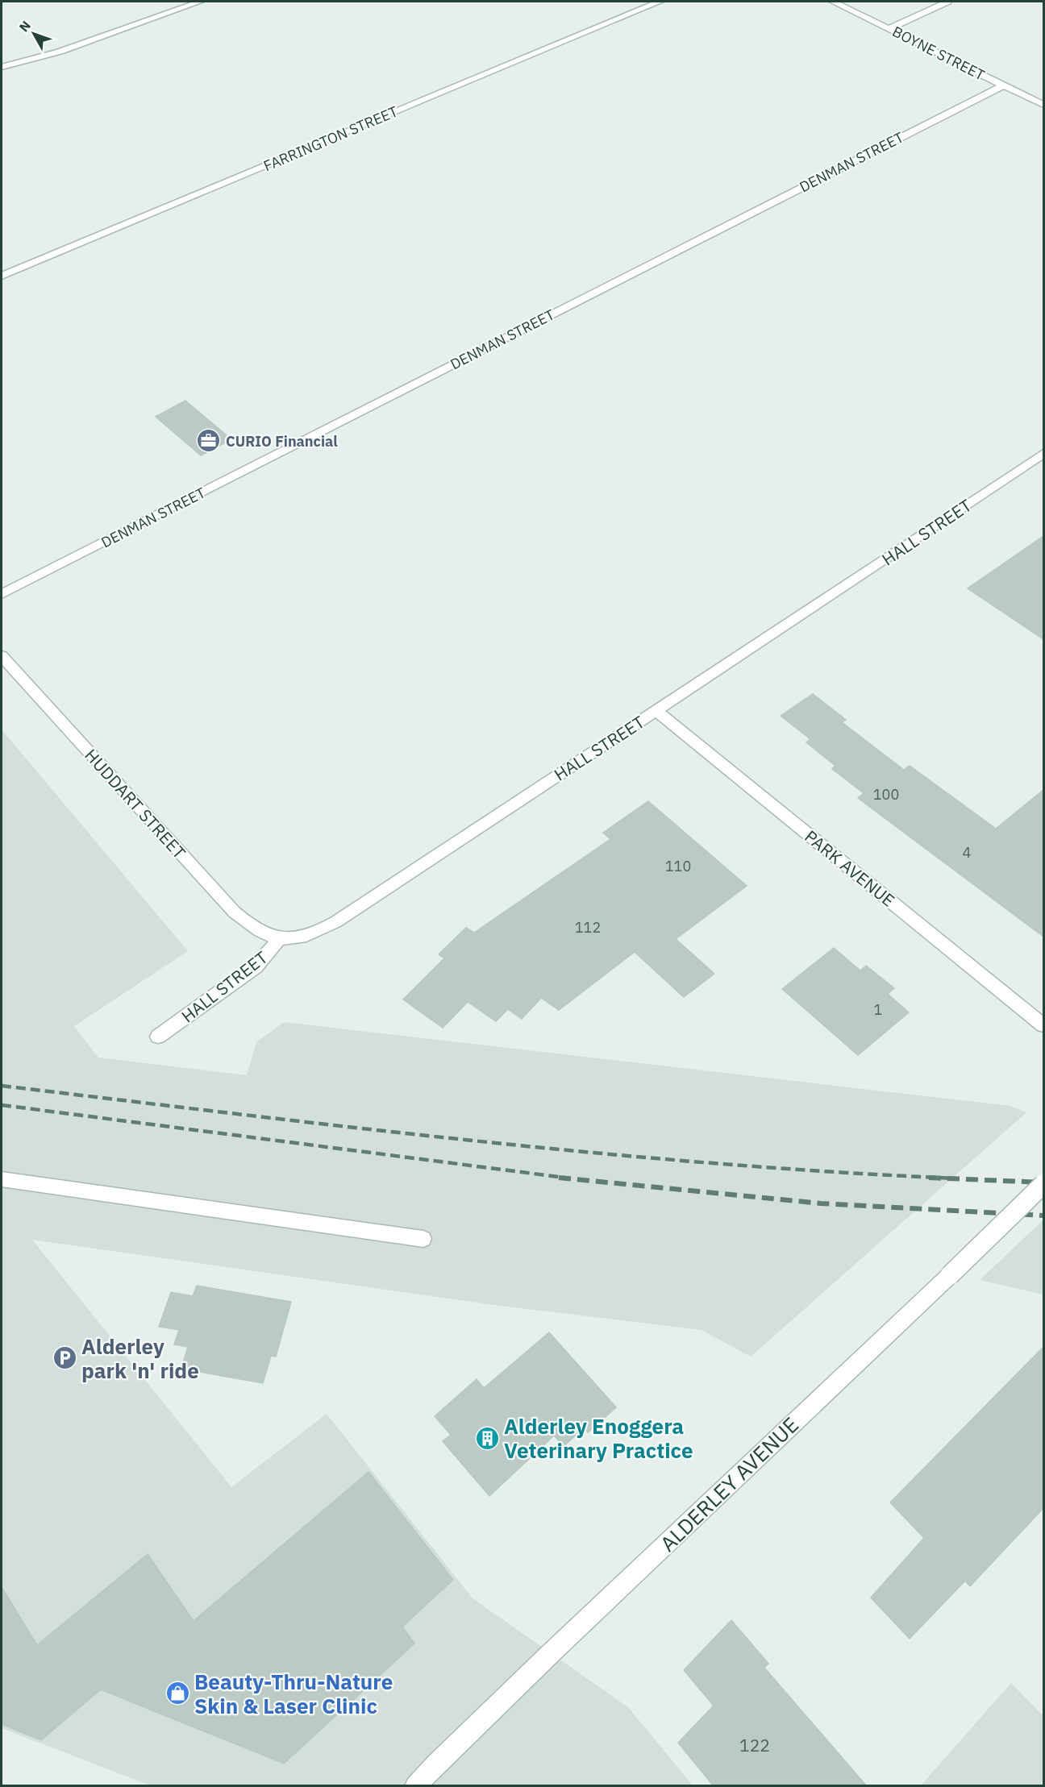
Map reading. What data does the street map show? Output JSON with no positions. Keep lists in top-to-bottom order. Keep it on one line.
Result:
{"streets":{"street":["BOYNE STREET","FARRINGTON STREET","DENMAN STREET","HALL STREET","HUDDART STREET","PARK AVENUE","ALDERLEY AVENUE"]},"crossings":[["BOYNE STREET","DENMAN STREET"],["HALL STREET","HUDDART STREET"],["HALL STREET","PARK AVENUE"]],"places":{"office":["CURIO Financial"],"parking":["Alderley park 'n' ride"],"building":["Alderley Enoggera Veterinary Practice"],"shop":["Beauty-Thru-Nature Skin & Laser Clinic"]},"house_numbers":["100","4","110","112","1","122"],"north":"top left"}
